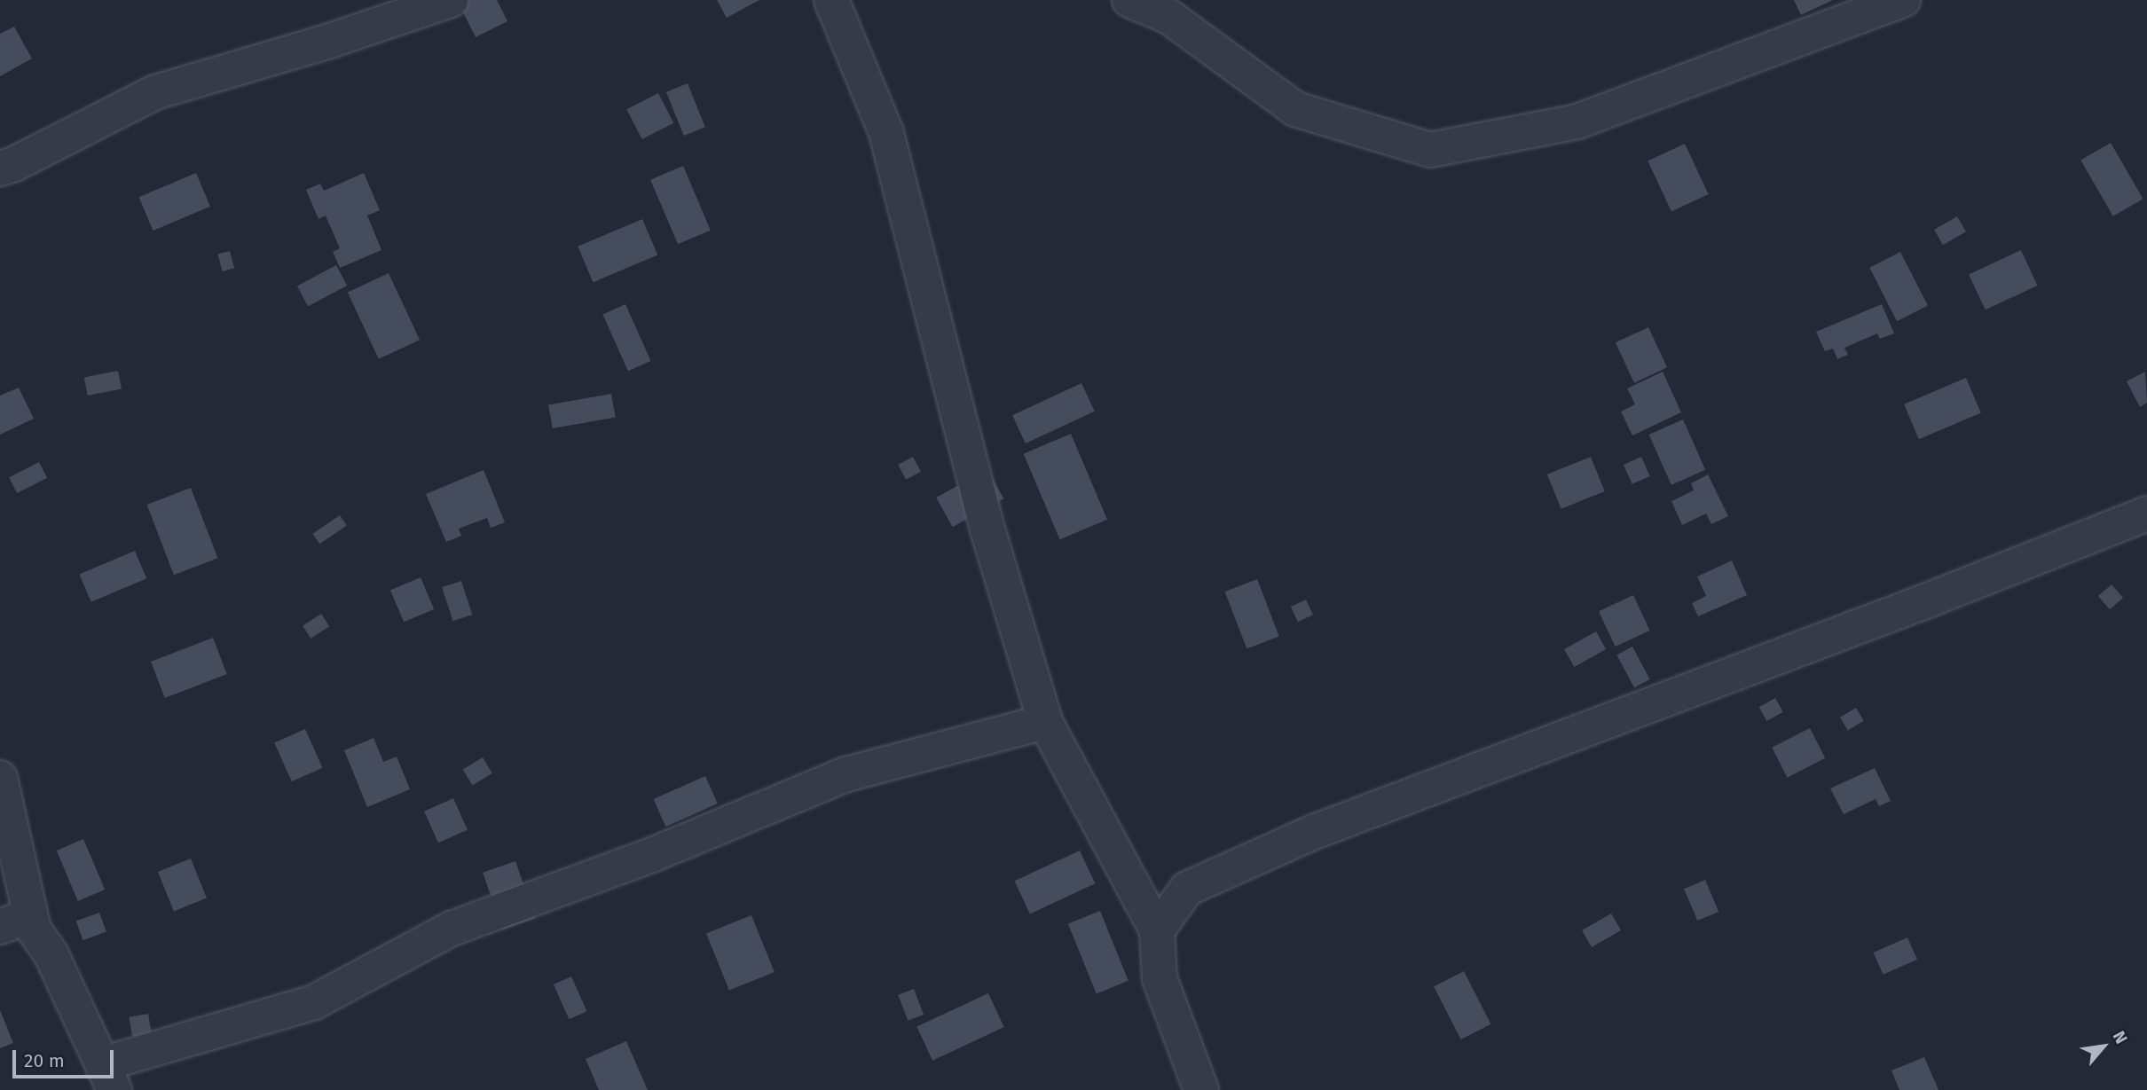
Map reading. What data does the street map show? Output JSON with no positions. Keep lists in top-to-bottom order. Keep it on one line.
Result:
{"scale_bar":"20 m","north":"top right"}
